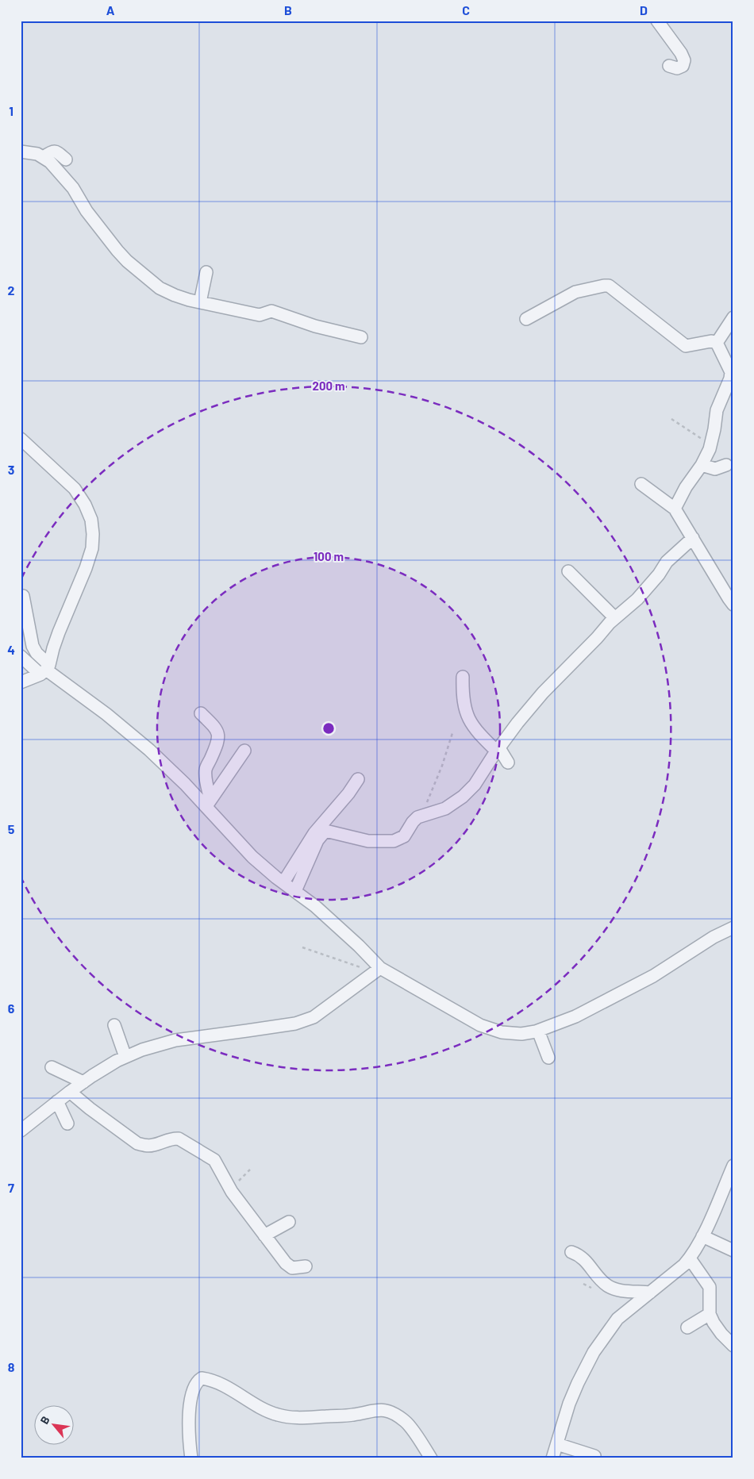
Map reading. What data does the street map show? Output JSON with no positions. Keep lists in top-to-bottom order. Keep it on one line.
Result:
{"north":"top left","grid":{"columns":["A","B","C","D"],"rows":["1","2","3","4","5","6","7","8"]},"rings":["200 m","100 m"]}
